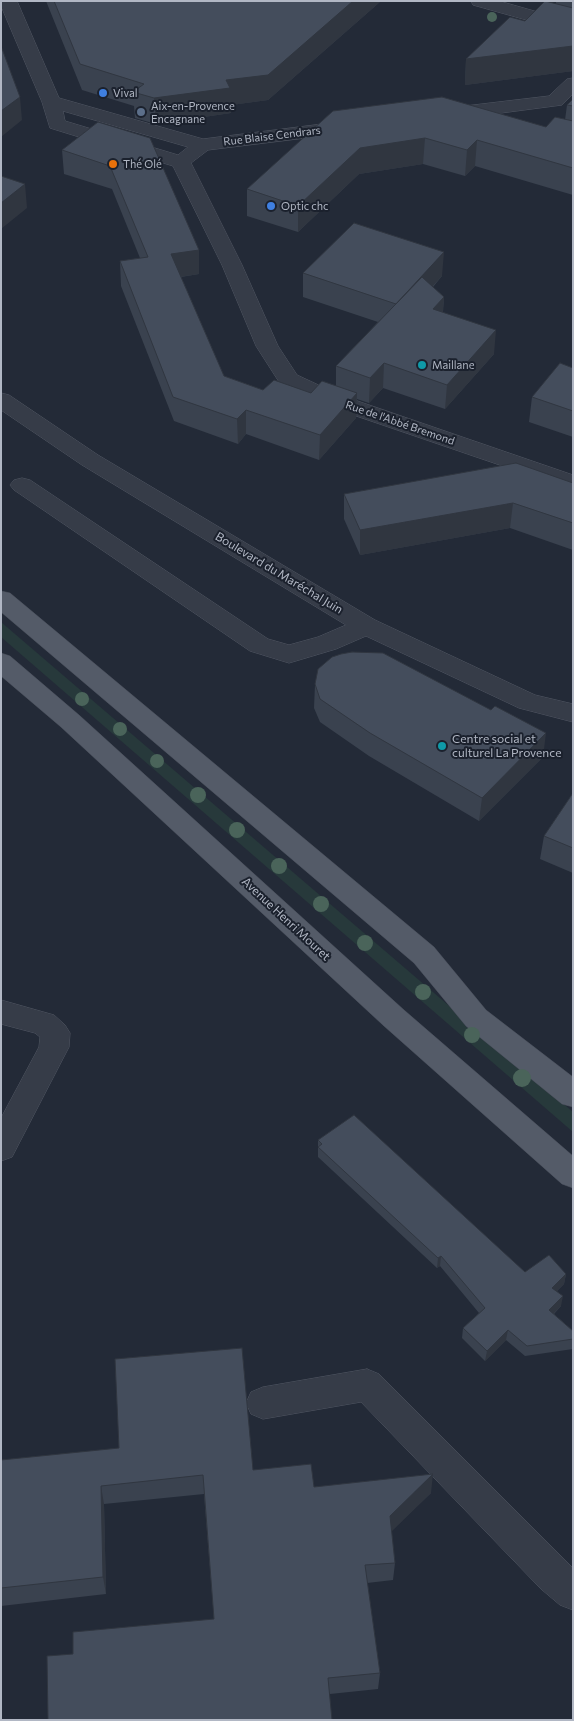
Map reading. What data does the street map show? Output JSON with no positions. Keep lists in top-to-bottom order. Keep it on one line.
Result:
{"streets":{"main road":["Avenue Henri Mouret"],"street":["Rue Blaise Cendrars","Rue de l'Abbé Bremond","Boulevard du Maréchal Juin"]},"places":["Vival","Aix-en-Provence Encagnane","Thé Olé","Optic chc","Maillane","Centre social et culturel La Provence"]}
